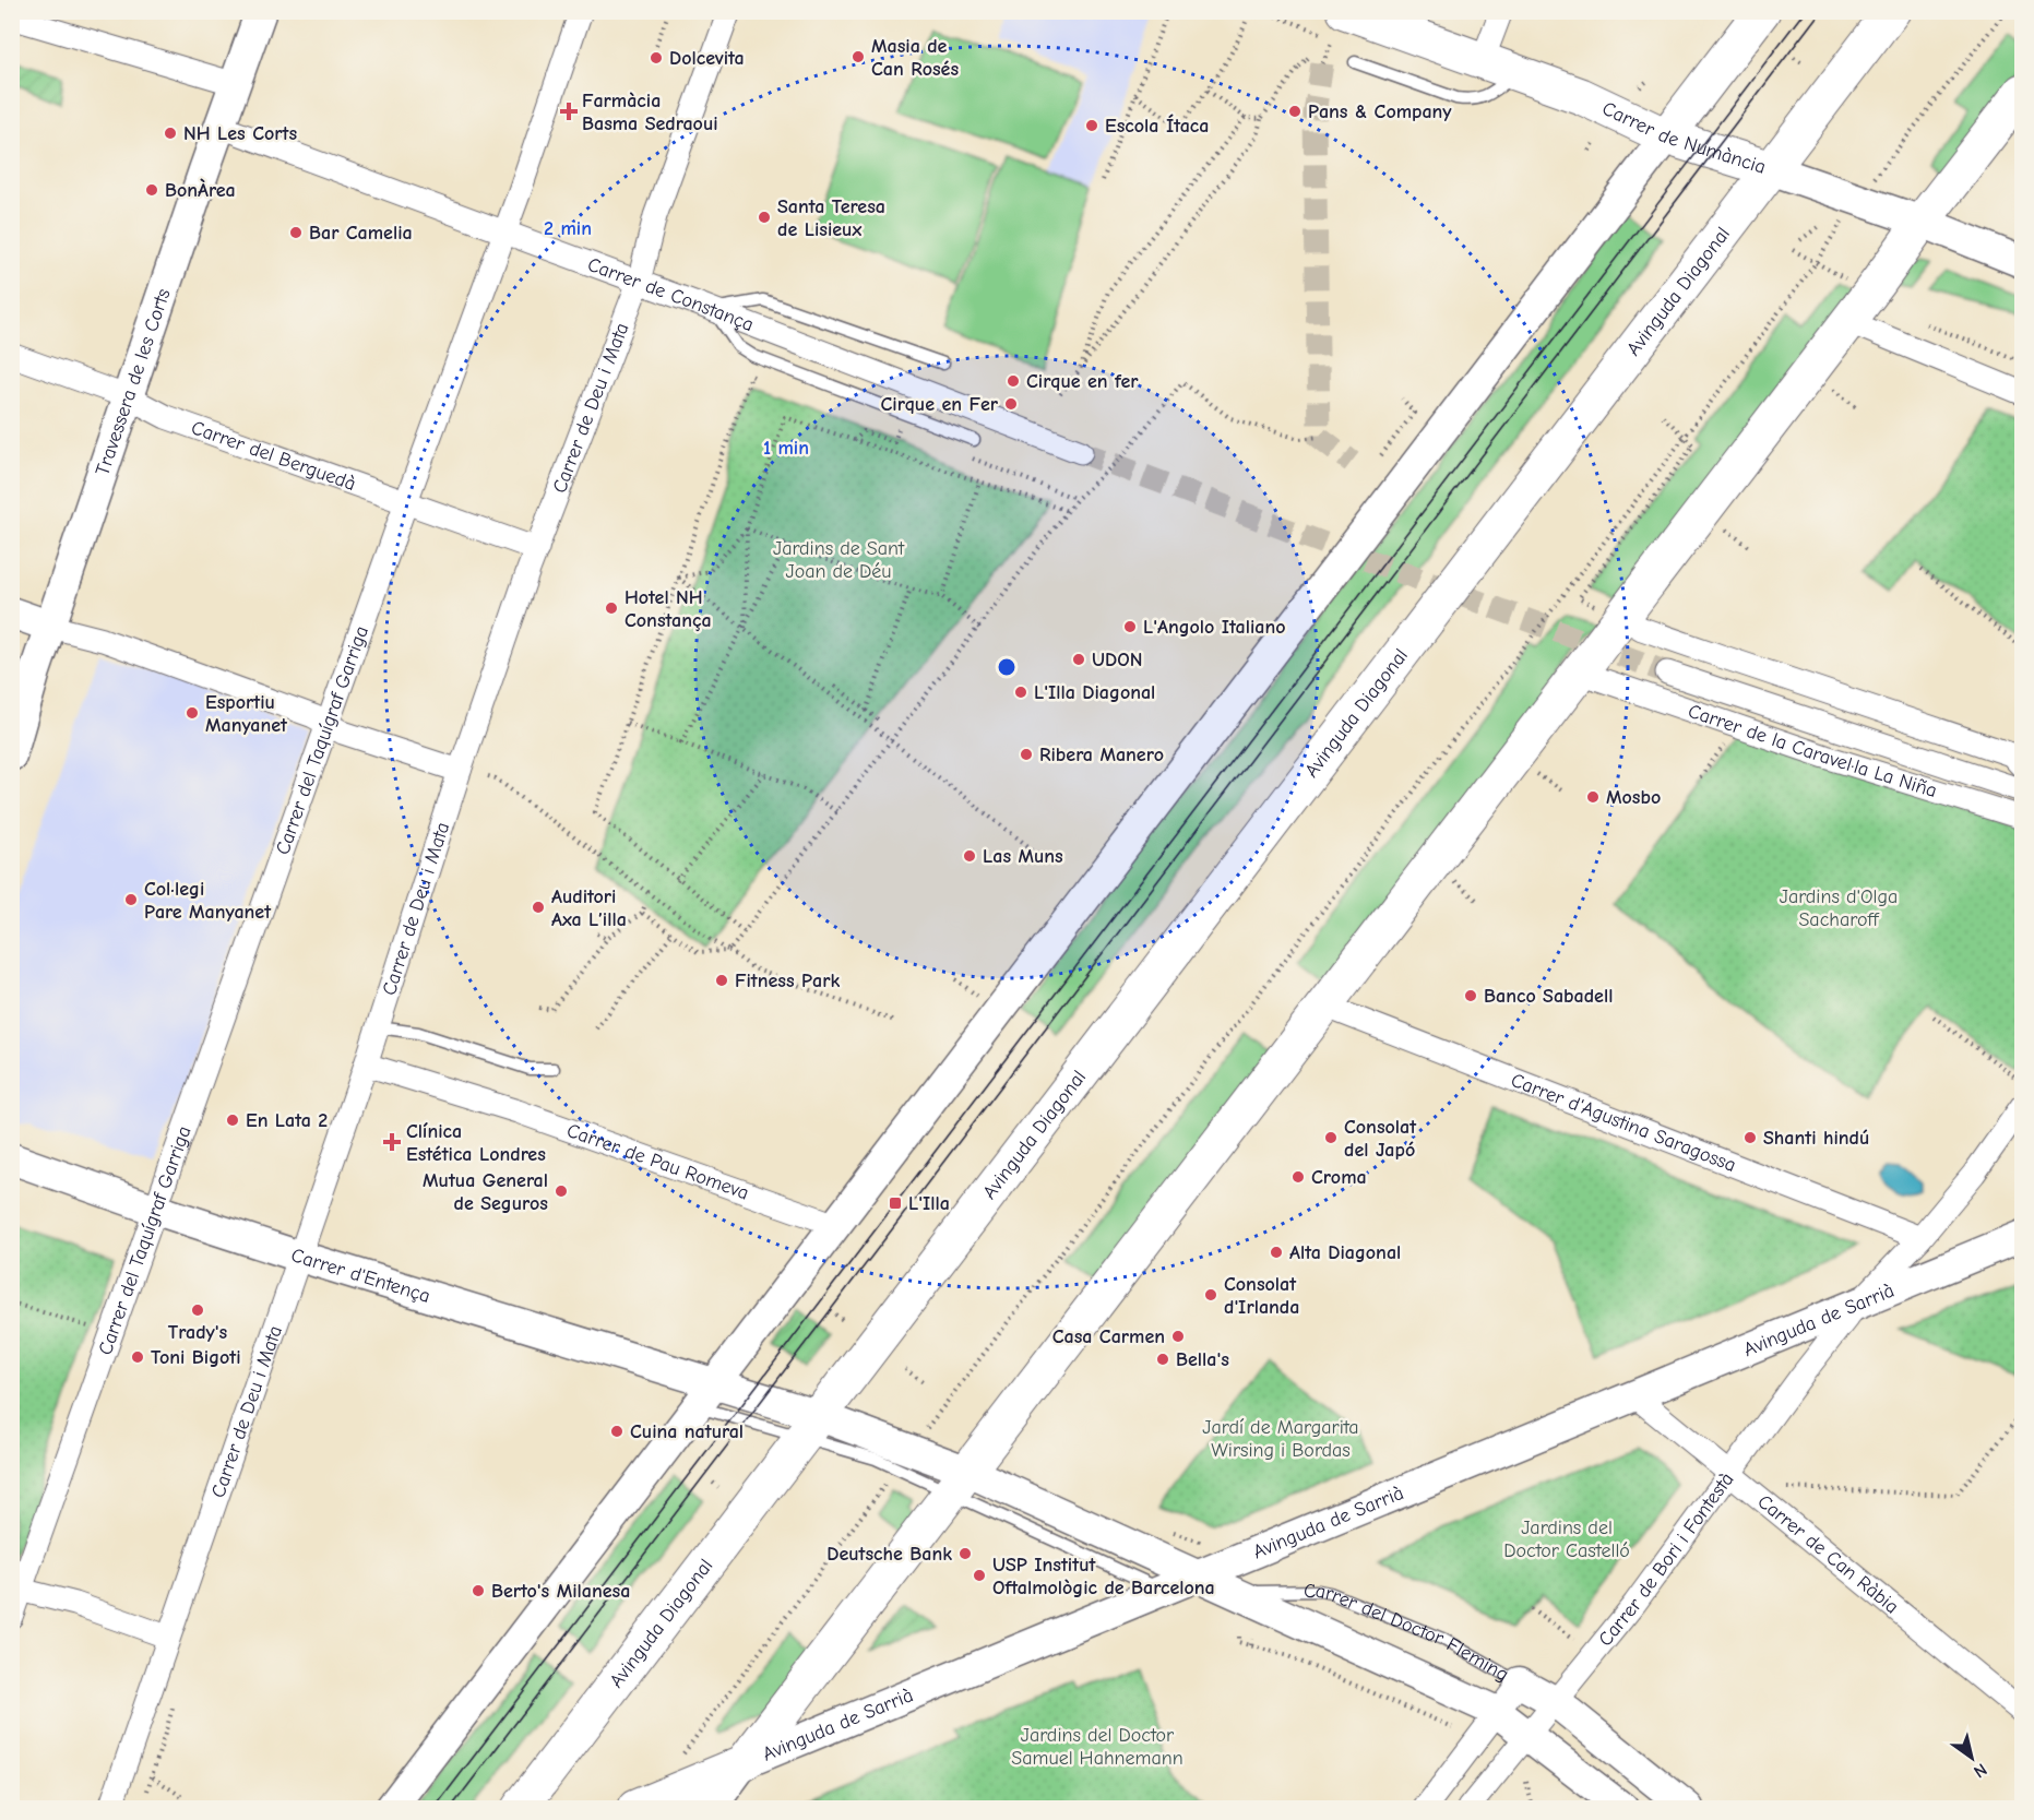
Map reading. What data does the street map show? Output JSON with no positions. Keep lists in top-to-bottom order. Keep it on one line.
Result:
{"streets":{"main road":["Carrer de Numància","Avinguda Diagonal","Travessera de les Corts","Carrer d'Entença","Avinguda de Sarrià","Carrer del Doctor Fleming"],"street":["Carrer de Constança","Carrer de Deu i Mata","Carrer del Berguedà","Carrer del Taquígraf Garriga","Carrer de la Caravel·la La Niña","Carrer d'Agustina Saragossa","Carrer de Pau Romeva","Carrer de Can Ràbia","Carrer de Bori i Fontestà"]},"crossings":[["Carrer de Numància","Avinguda Diagonal"],["Carrer de Constança","Travessera de les Corts"],["Carrer de Constança","Carrer de Deu i Mata"],["Carrer de Constança","Carrer del Taquígraf Garriga"],["Travessera de les Corts","Carrer del Berguedà"],["Carrer de Deu i Mata","Carrer del Berguedà"],["Carrer de Deu i Mata","Carrer de Pau Romeva"],["Carrer de Deu i Mata","Carrer d'Entença"],["Carrer del Berguedà","Carrer del Taquígraf Garriga"],["Carrer del Taquígraf Garriga","Carrer d'Entença"],["Carrer d'Agustina Saragossa","Carrer de Bori i Fontestà"],["Avinguda de Sarrià","Carrer de Can Ràbia"],["Avinguda de Sarrià","Carrer de Bori i Fontestà"],["Avinguda de Sarrià","Carrer del Doctor Fleming"],["Carrer de Can Ràbia","Carrer de Bori i Fontestà"],["Carrer de Bori i Fontestà","Carrer del Doctor Fleming"]],"parks":["Jardins de Sant Joan de Déu","Jardins d'Olga Sacharoff","Jardí de Margarita Wirsing i Bordas","Jardins del Doctor Castelló","Jardins del Doctor Samuel Hahnemann"],"places":{"other":["Masia de Can Rosés","Dolcevita","Pans & Company","Escola Ítaca","NH Les Corts","BonÀrea","Santa Teresa de Lisieux","Bar Camelia","Cirque en fer","Cirque en Fer","Hotel NH Constança","L'Angolo Italiano","UDON","L'Illa Diagonal","Esportiu Manyanet","Ribera Manero","Mosbo","Las Muns","Col·legi Pare Manyanet","Auditori Axa L’illa","Fitness Park","Banco Sabadell","En Lata 2","Consolat del Japó","Shanti hindú","Croma","Mutua General de Seguros","Alta Diagonal","Consolat d'Irlanda","Trady's","Casa Carmen","Toni Bigoti","Bella's","Cuina natural","Deutsche Bank","USP Institut Oftalmològic de Barcelona","Berto's Milanesa"],"health":["Farmàcia Basma Sedraoui","Clínica Estética Londres"],"transit":["L'Illa"]},"north":"bottom right","rings":["2 min","1 min"]}
